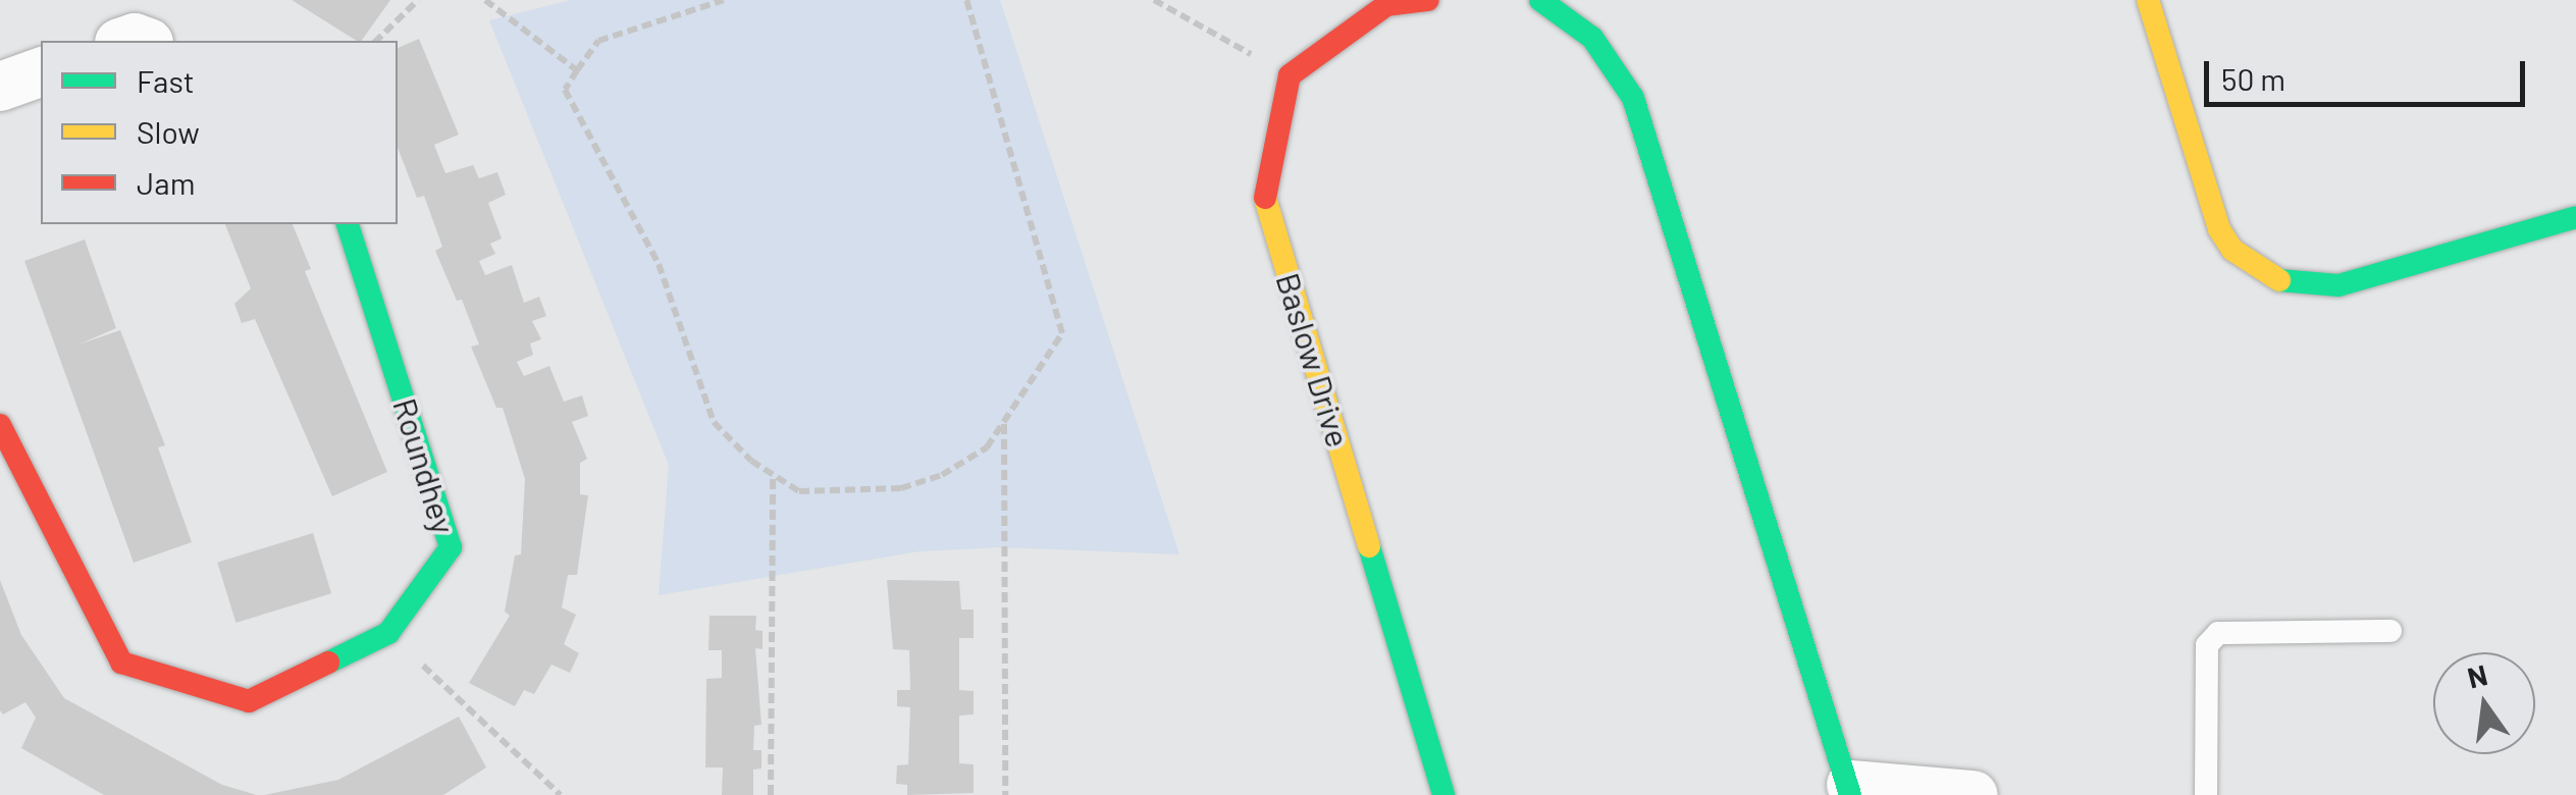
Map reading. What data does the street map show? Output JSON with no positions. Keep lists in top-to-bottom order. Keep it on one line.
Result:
{"streets":{"street":["Baslow Drive","Roundhey"]},"legend":["Fast","Slow","Jam"],"scale_bar":"50 m","north":"top"}
